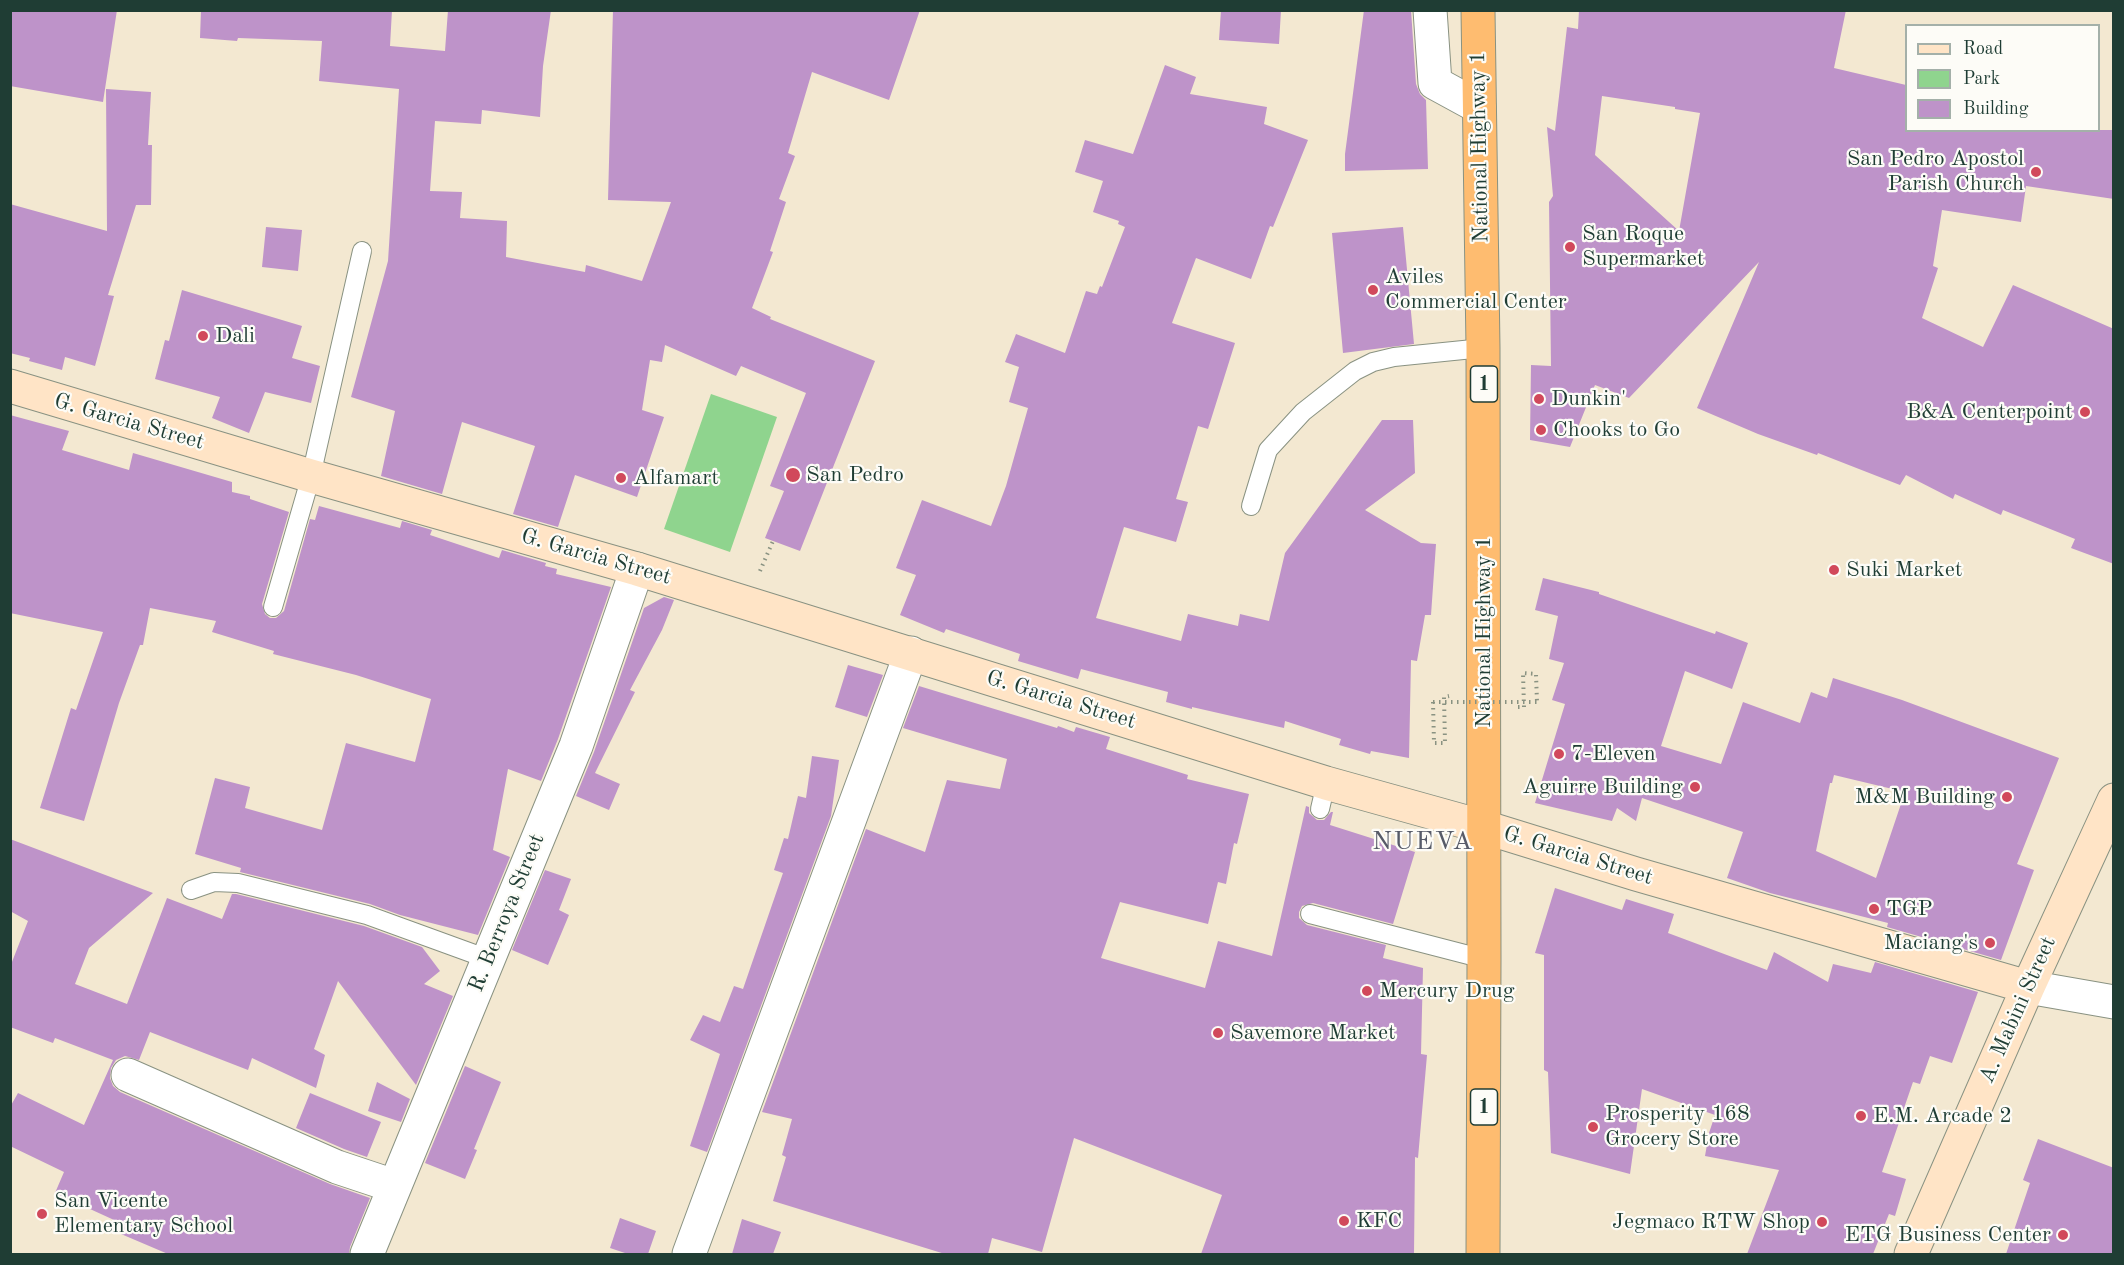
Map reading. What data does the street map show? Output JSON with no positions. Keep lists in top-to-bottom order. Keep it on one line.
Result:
{"streets":{"highway":["National Highway 1","1"],"street":["G. Garcia Street","R. Berroya Street","A. Mabini Street"]},"crossings":[["National Highway 1","G. Garcia Street"],["G. Garcia Street","R. Berroya Street"],["G. Garcia Street","A. Mabini Street"]],"districts":["NUEVA"],"places":["San Pedro Apostol Parish Church","San Roque Supermarket","Aviles Commercial Center","Dali","Dunkin'","B&A Centerpoint","Chooks to Go","San Pedro","Alfamart","Suki Market","7-Eleven","Aguirre Building","M&M Building","TGP","Maciang's","Mercury Drug","Savemore Market","E.M. Arcade 2","Prosperity 168 Grocery Store","San Vicente Elementary School","KFC","Jegmaco RTW Shop","ETG Business Center"],"legend":["Road","Park","Building"]}
